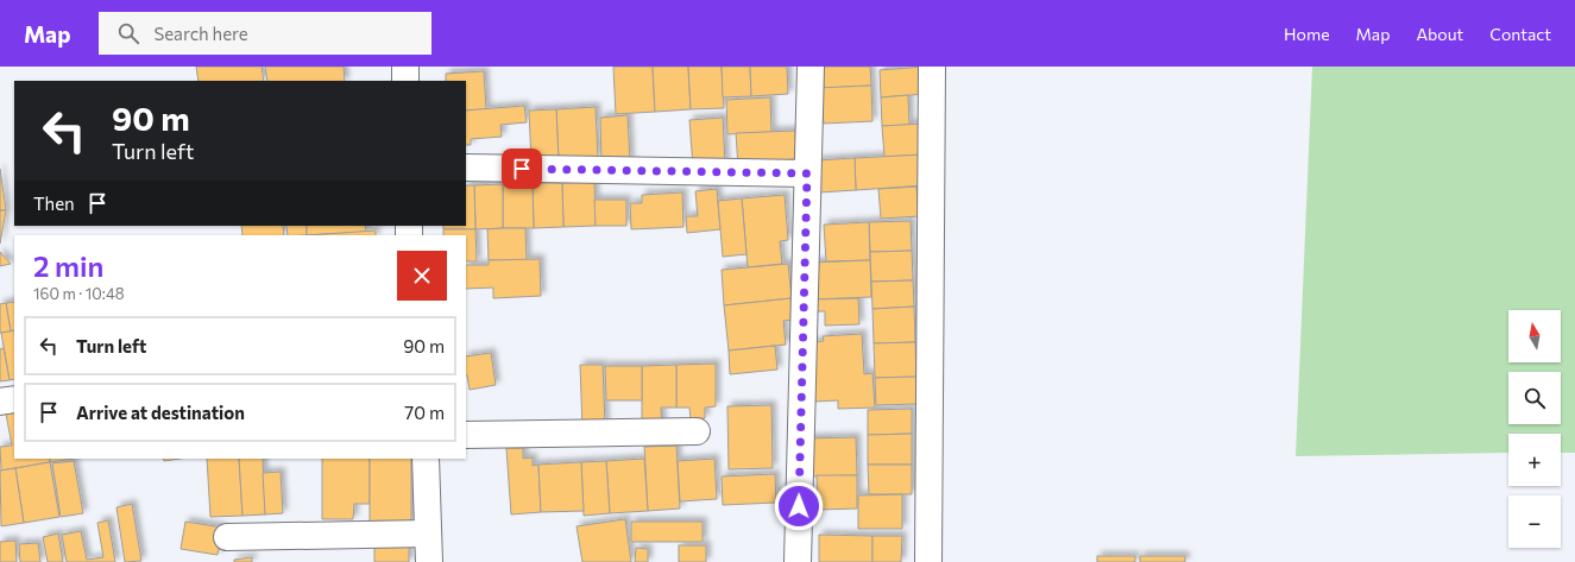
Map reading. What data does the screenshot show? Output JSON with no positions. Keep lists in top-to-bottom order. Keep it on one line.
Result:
{"north":"top","page":{"header":"Map","search":"Search here","nav":["Home","Map","About","Contact"],"turn":["90 m","Turn left"],"then":"Then","heading":["2 min","160 m · 10:48"],"map_buttons":["+","−"],"list":[{"name":"Turn left","value":"90 m"},{"name":"Arrive at destination","value":"70 m"}]}}
